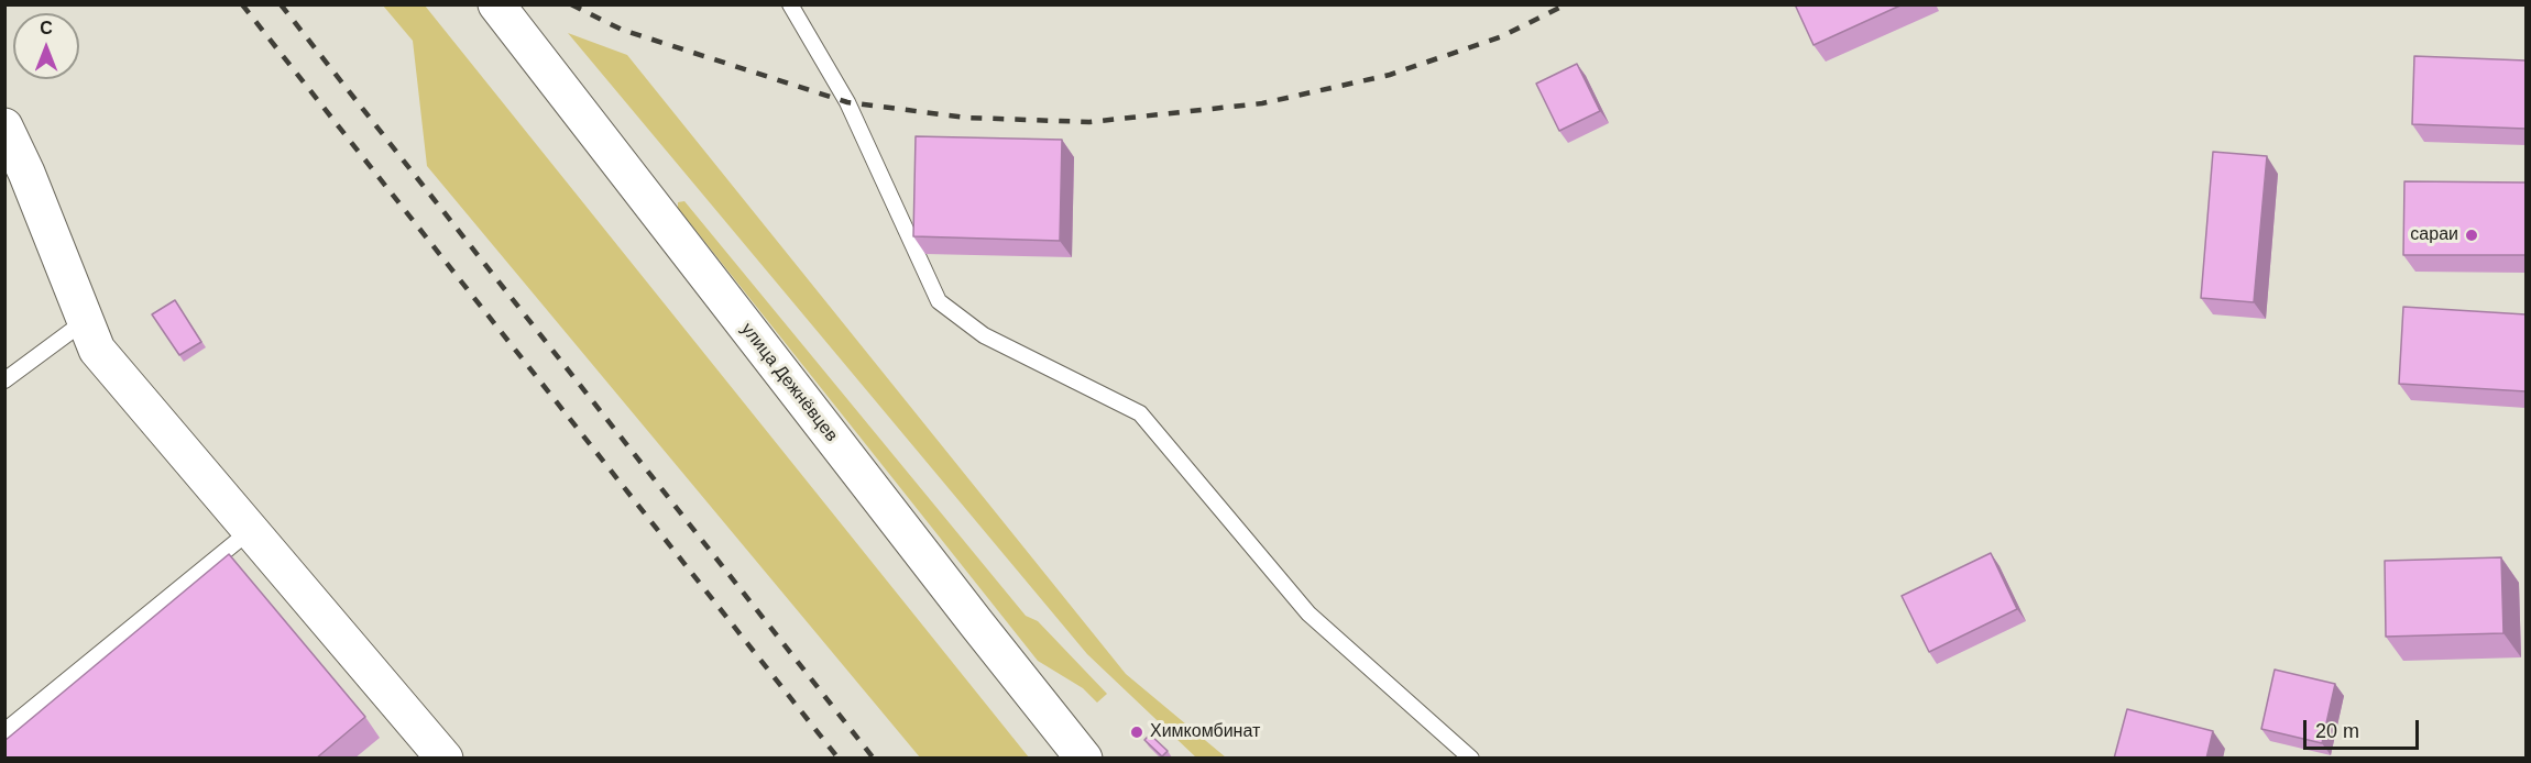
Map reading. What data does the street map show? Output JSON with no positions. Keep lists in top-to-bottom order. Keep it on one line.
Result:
{"streets":{"main road":["улица Дежнёвцев"]},"places":["сараи","Химкомбинат"],"scale_bar":"20 m","north":"top"}
